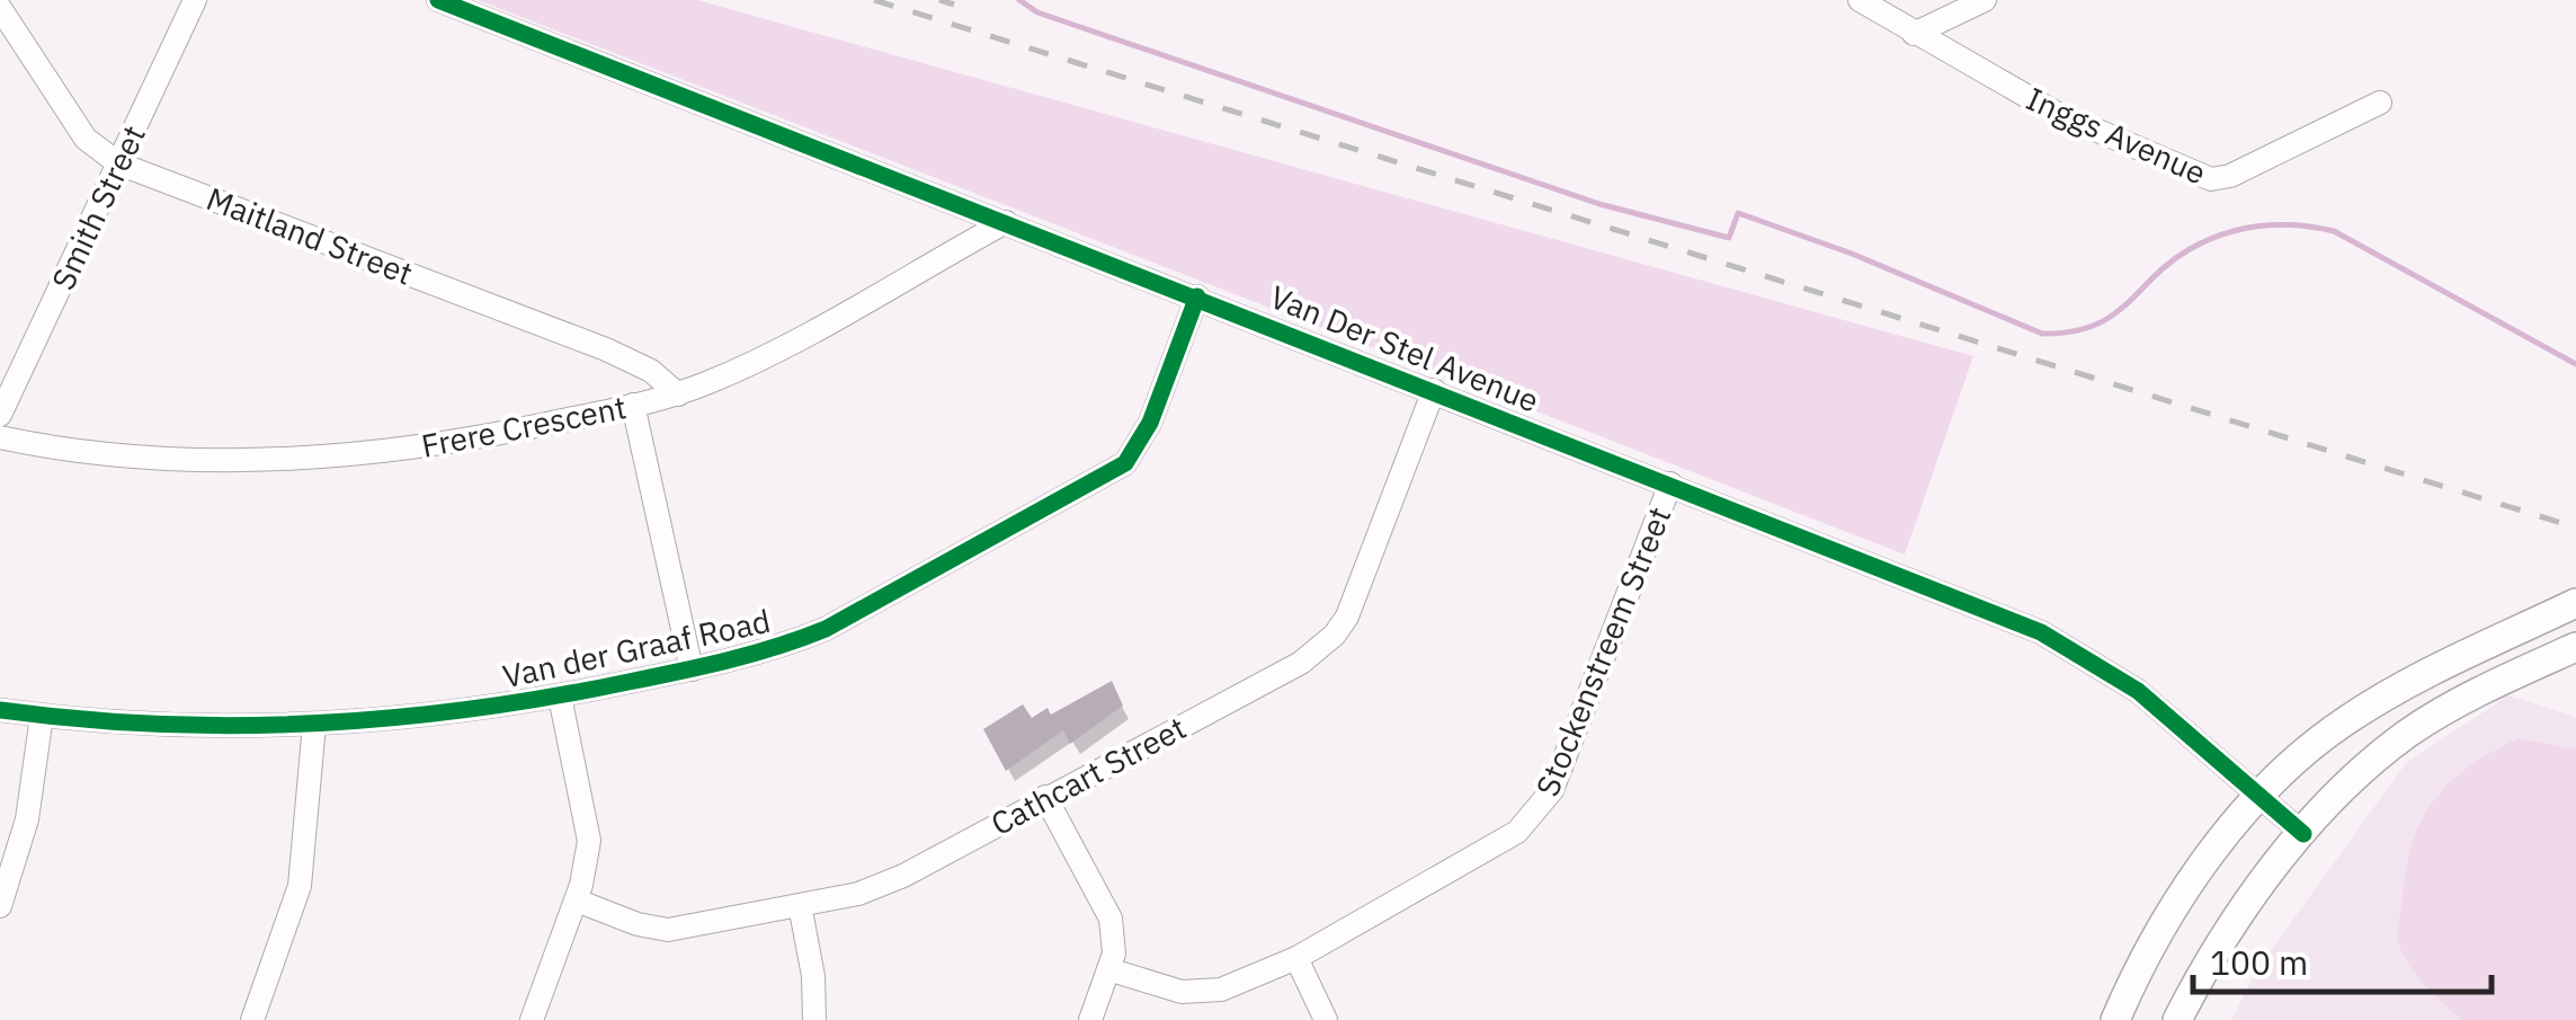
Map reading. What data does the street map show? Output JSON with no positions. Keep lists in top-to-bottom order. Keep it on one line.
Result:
{"streets":{"street":["Inggs Avenue","Smith Street","Maitland Street","Van Der Stel Avenue","Frere Crescent","Van der Graaf Road","Stockenstreem Street","Cathcart Street"]},"crossings":[["Smith Street","Maitland Street"],["Maitland Street","Frere Crescent"],["Van Der Stel Avenue","Frere Crescent"],["Van Der Stel Avenue","Van der Graaf Road"],["Van Der Stel Avenue","Stockenstreem Street"],["Van Der Stel Avenue","Cathcart Street"]],"scale_bar":"100 m"}
